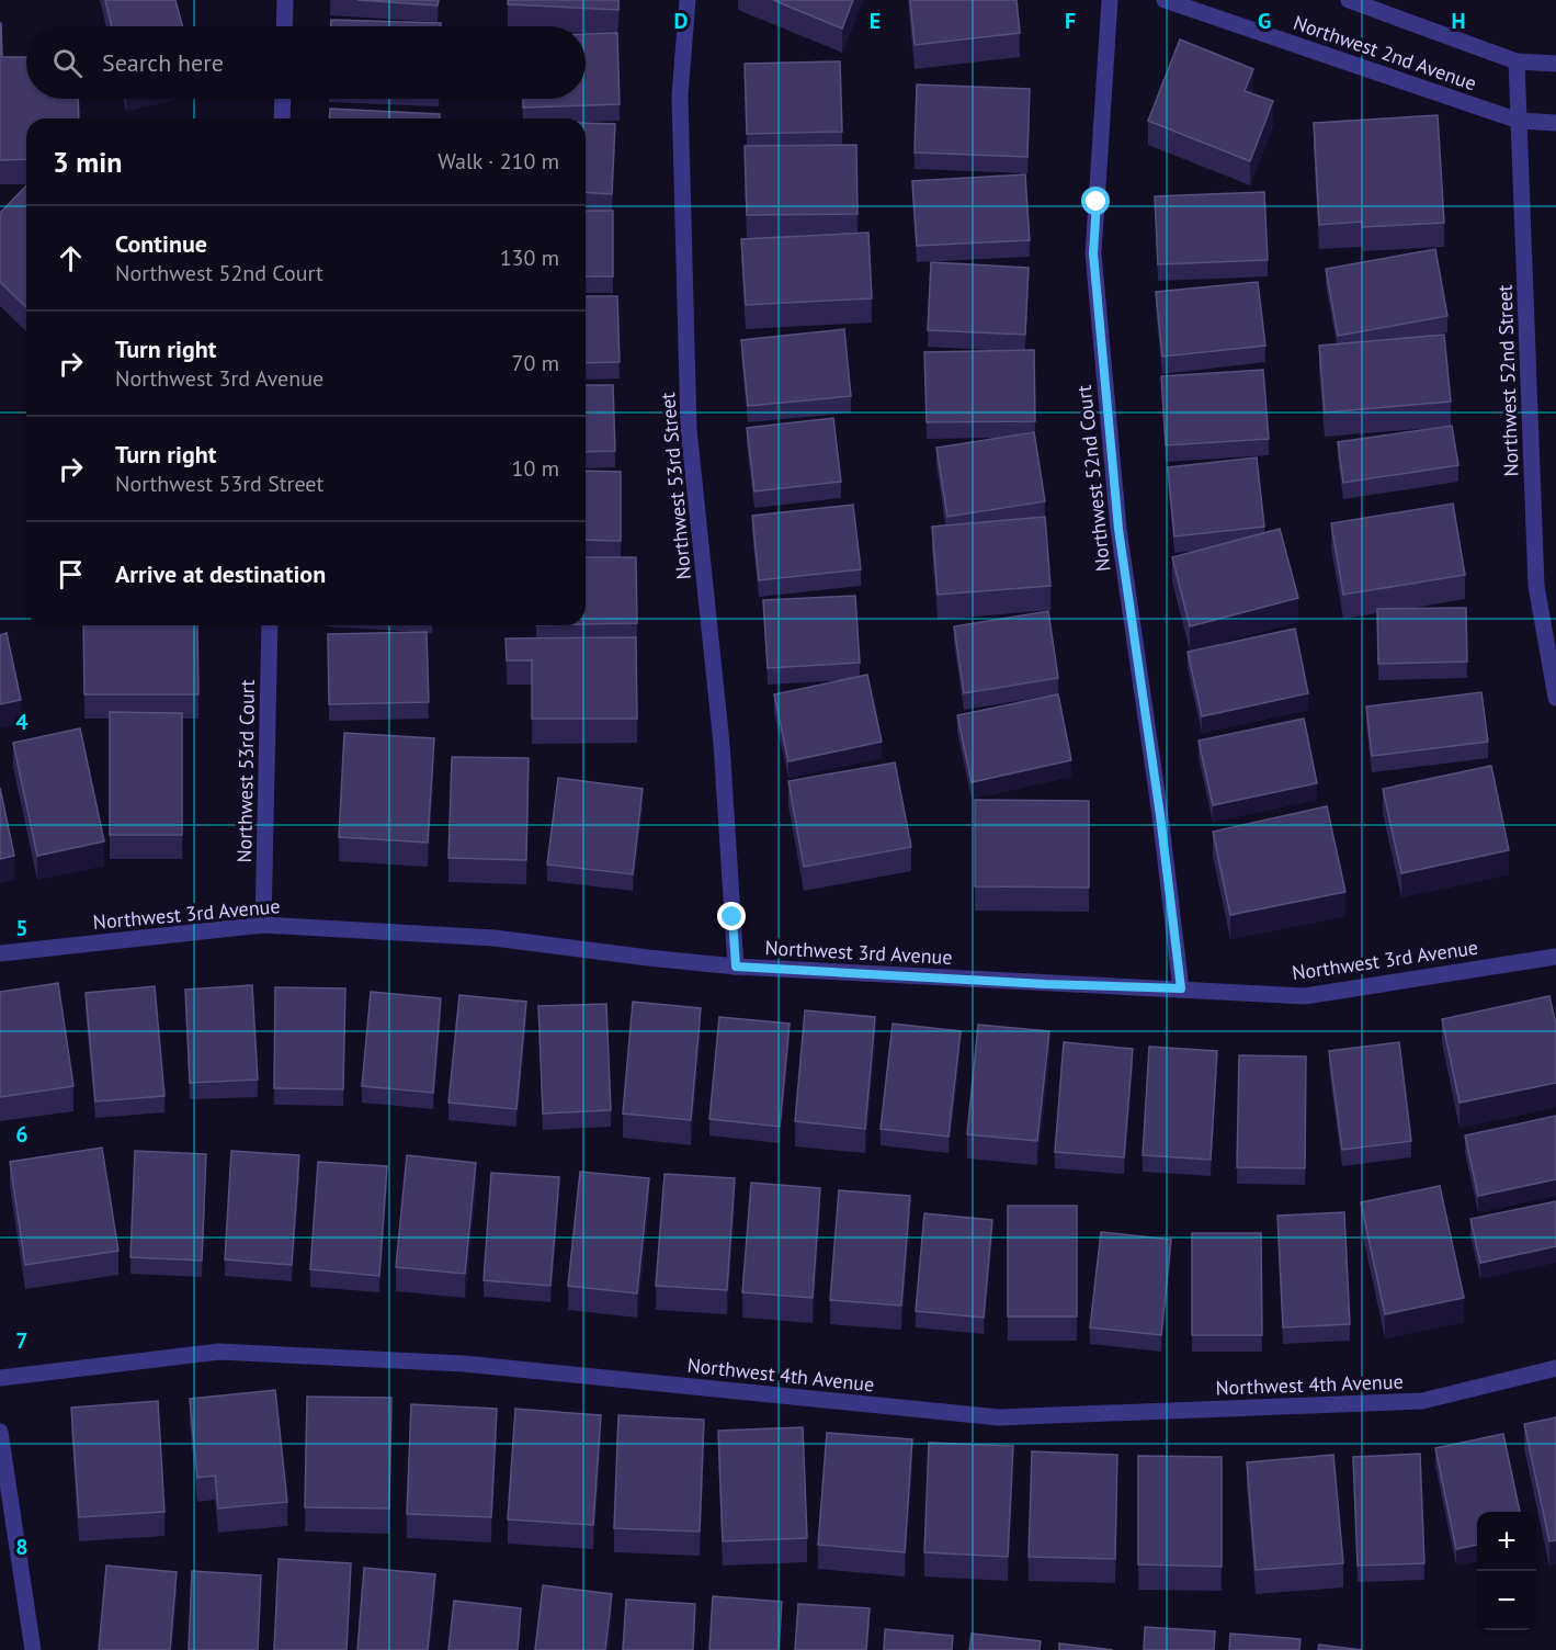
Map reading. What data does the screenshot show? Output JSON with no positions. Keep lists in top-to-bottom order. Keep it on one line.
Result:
{"streets":{"street":["Northwest 2nd Avenue","Northwest 52nd Street","Northwest 52nd Court","Northwest 53rd Street","Northwest 53rd Court","Northwest 3rd Avenue","Northwest 4th Avenue"]},"crossings":[["Northwest 2nd Avenue","Northwest 52nd Street"],["Northwest 52nd Court","Northwest 3rd Avenue"],["Northwest 53rd Street","Northwest 3rd Avenue"],["Northwest 53rd Court","Northwest 3rd Avenue"]],"page":{"search":"Search here","heading":["3 min","Walk · 210 m"],"list":[["Continue","Northwest 52nd Court","130 m"],["Turn right","Northwest 3rd Avenue","70 m"],["Turn right","Northwest 53rd Street","10 m"],"Arrive at destination"],"map_buttons":["+","−"]},"grid":{"columns":["D","E","F","G","H"],"rows":["4","5","6","7","8"]}}
